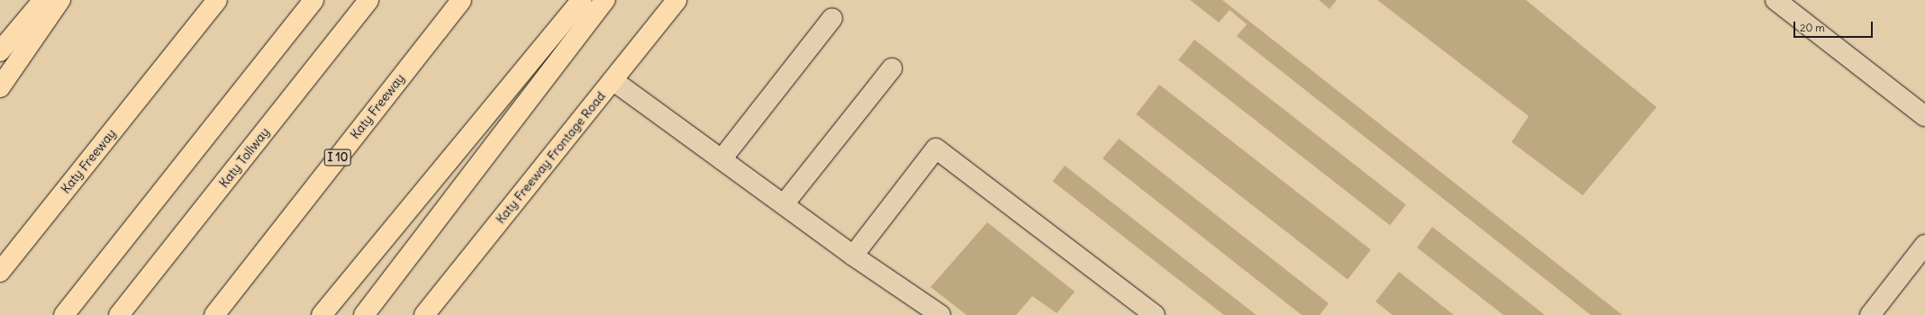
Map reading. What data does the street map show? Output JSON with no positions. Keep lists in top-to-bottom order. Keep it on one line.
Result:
{"streets":{"main road":["Katy Freeway","Katy Tollway","I 10","Katy Freeway Frontage Road"]},"scale_bar":"20 m"}
